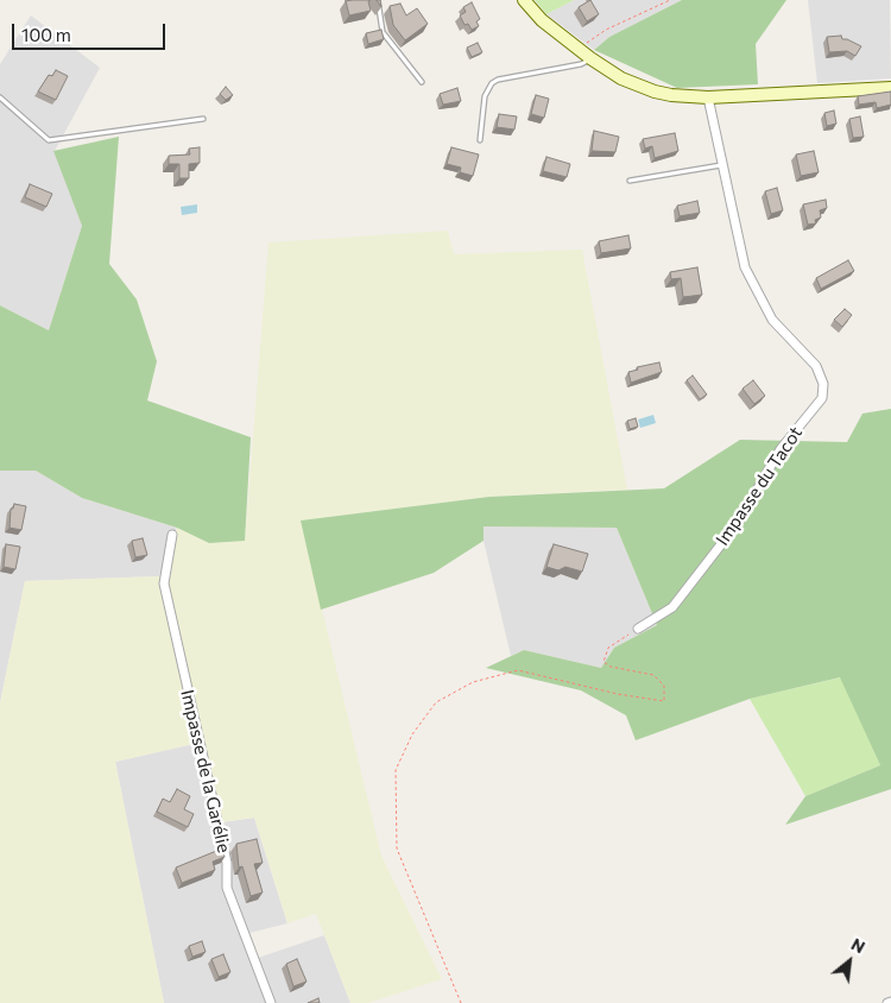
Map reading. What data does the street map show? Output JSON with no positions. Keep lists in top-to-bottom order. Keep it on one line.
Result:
{"streets":{"street":["Impasse du Tacot","Impasse de la Garélie"]},"scale_bar":"100 m","north":"top right"}
